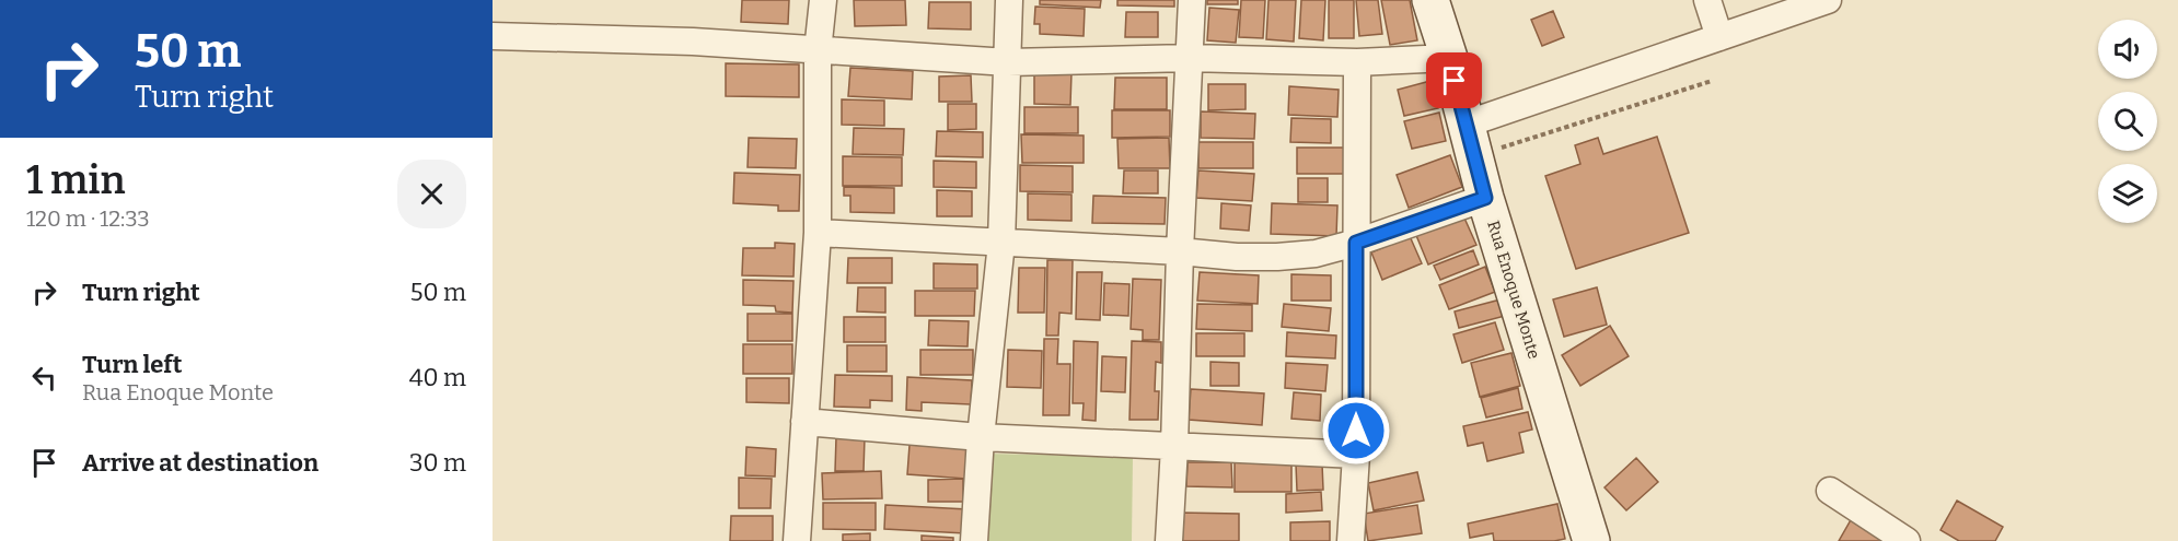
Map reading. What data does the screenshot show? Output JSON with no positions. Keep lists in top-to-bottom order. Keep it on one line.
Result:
{"streets":{"main road":["Rua Enoque Monte"]},"page":{"turn":["50 m","Turn right"],"heading":["1 min","120 m · 12:33"],"list":[{"name":"Turn right","value":"50 m"},{"name":"Turn left","note":"Rua Enoque Monte","value":"40 m"},{"name":"Arrive at destination","value":"30 m"}]}}
